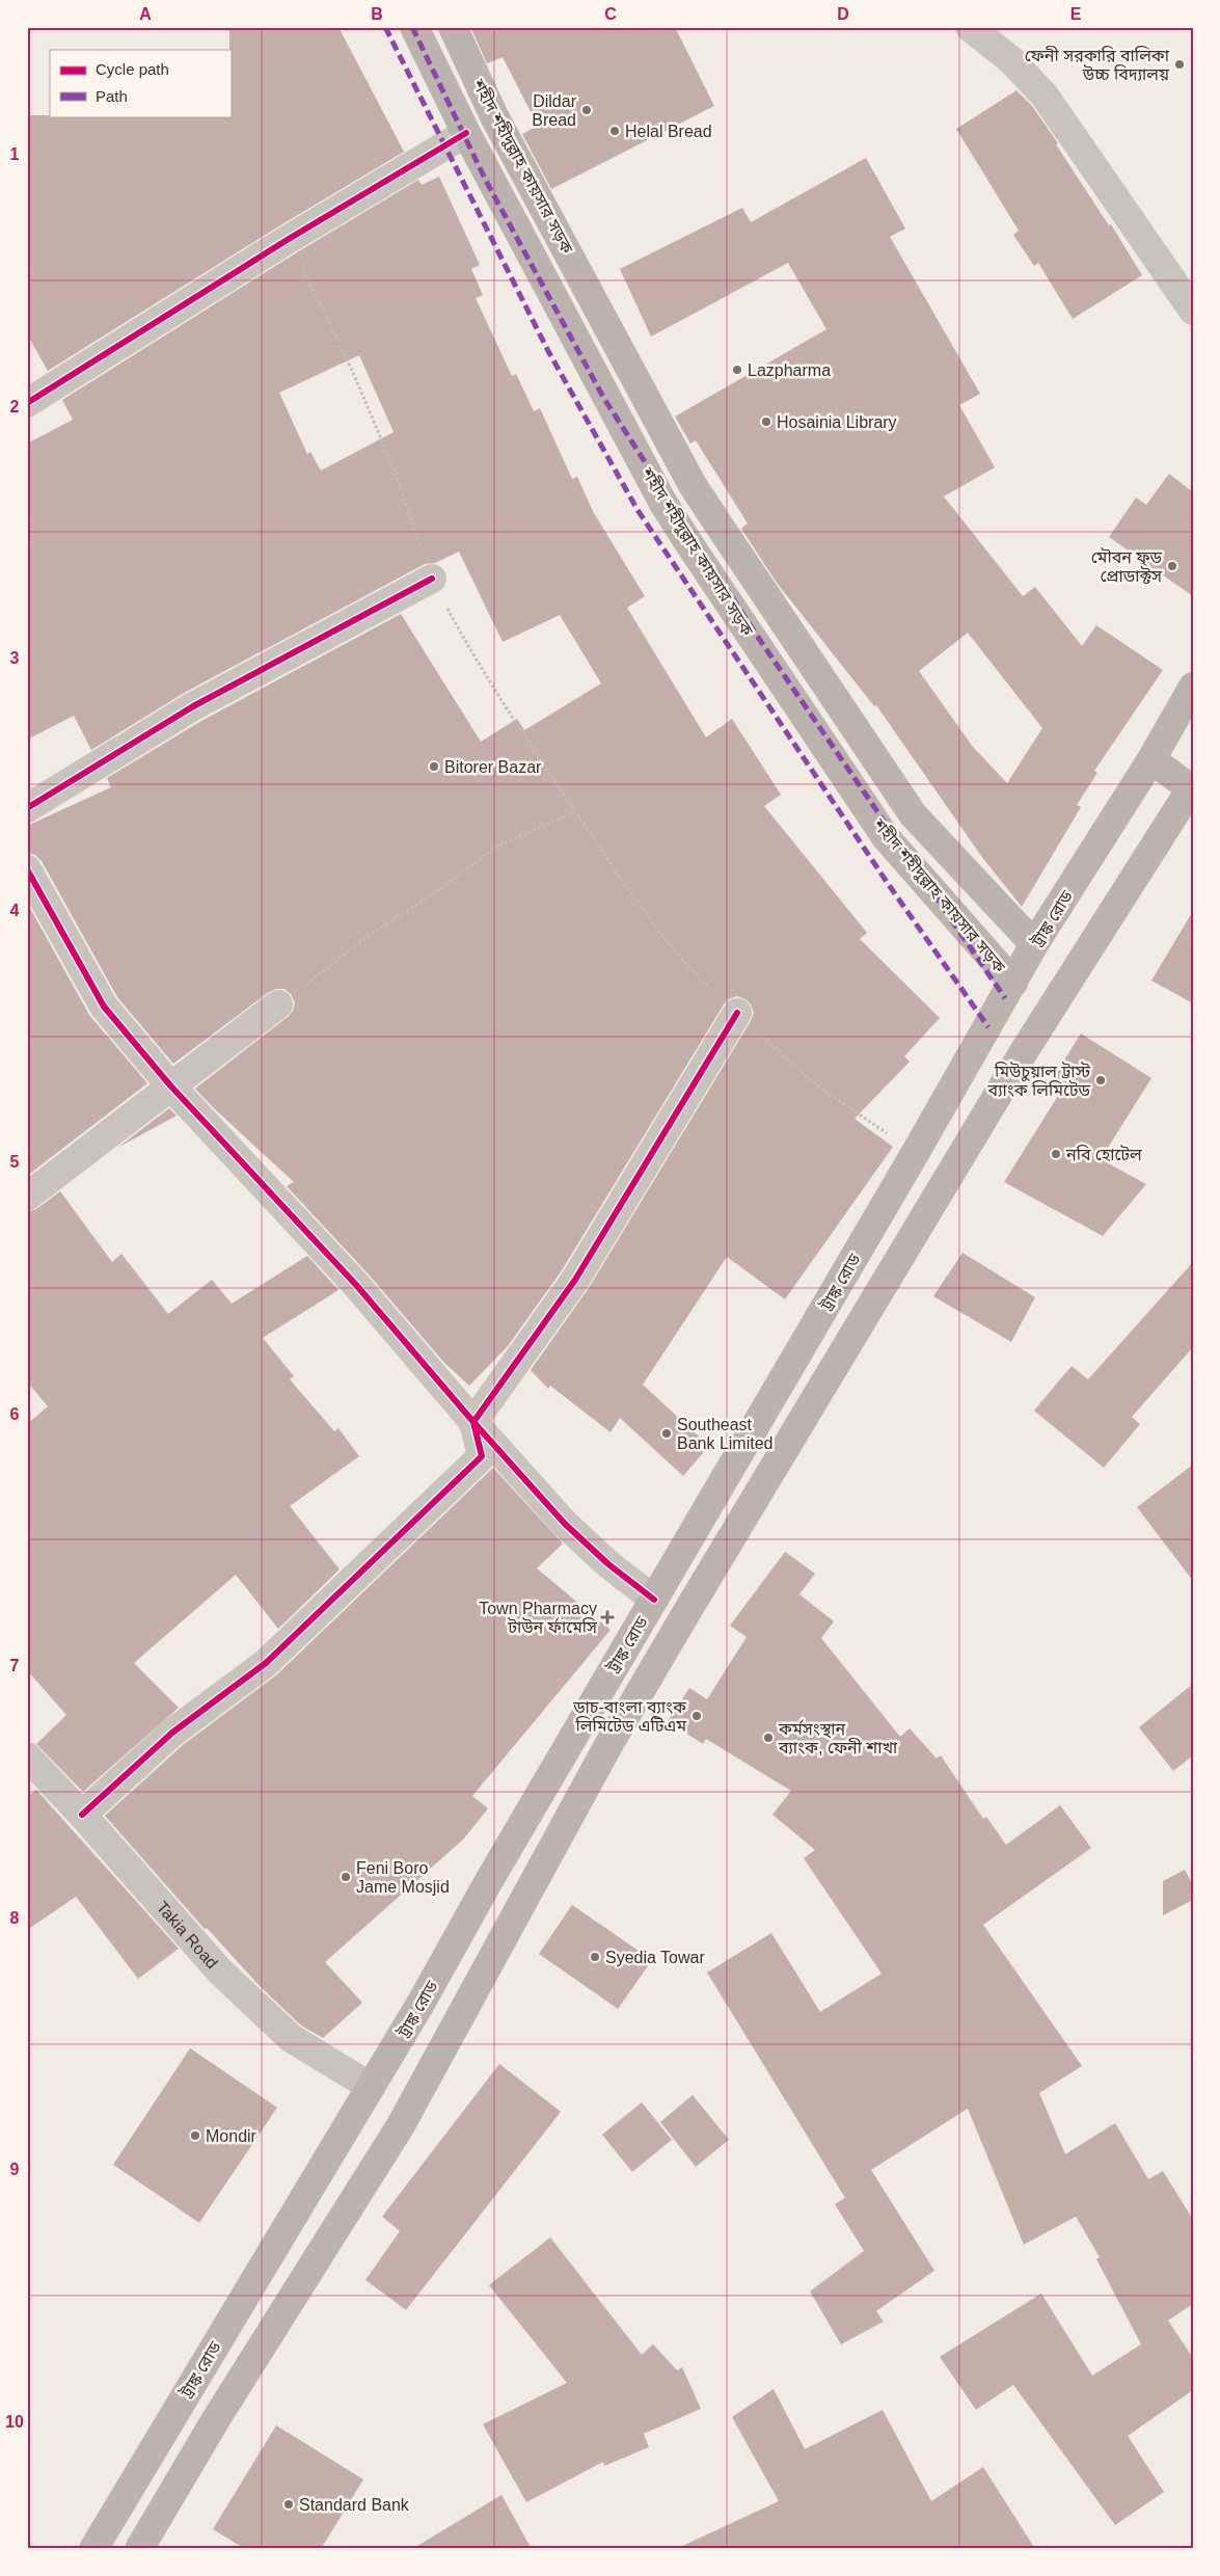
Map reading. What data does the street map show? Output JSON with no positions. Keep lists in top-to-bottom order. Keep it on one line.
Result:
{"streets":{"main road":["শহীদ শহীদুল্লাহ কায়সার সড়ক","ট্রাঙ্ক রোড"],"street":["Takia Road"]},"crossings":[["শহীদ শহীদুল্লাহ কায়সার সড়ক","ট্রাঙ্ক রোড"],["ট্রাঙ্ক রোড","Takia Road"]],"places":{"other":["ফেনী সরকারি বালিকা উচ্চ বিদ্যালয়","Dildar Bread","Helal Bread","Lazpharma","Hosainia Library","মৌবন ফুড প্রোডাক্টস","Bitorer Bazar","মিউচুয়াল ট্রাস্ট ব্যাংক লিমিটেড","নবি হোটেল","Southeast Bank Limited","ডাচ-বাংলা ব্যাংক লিমিটেড এটিএম","কর্মসংস্থান ব্যাংক, ফেনী শাখা","Feni Boro Jame Mosjid","Syedia Towar","Mondir","Standard Bank"],"health":["Town Pharmacy টাউন র্ফামেসি"]},"legend":["Cycle path","Path"],"grid":{"columns":["A","B","C","D","E"],"rows":["1","2","3","4","5","6","7","8","9","10"]}}
